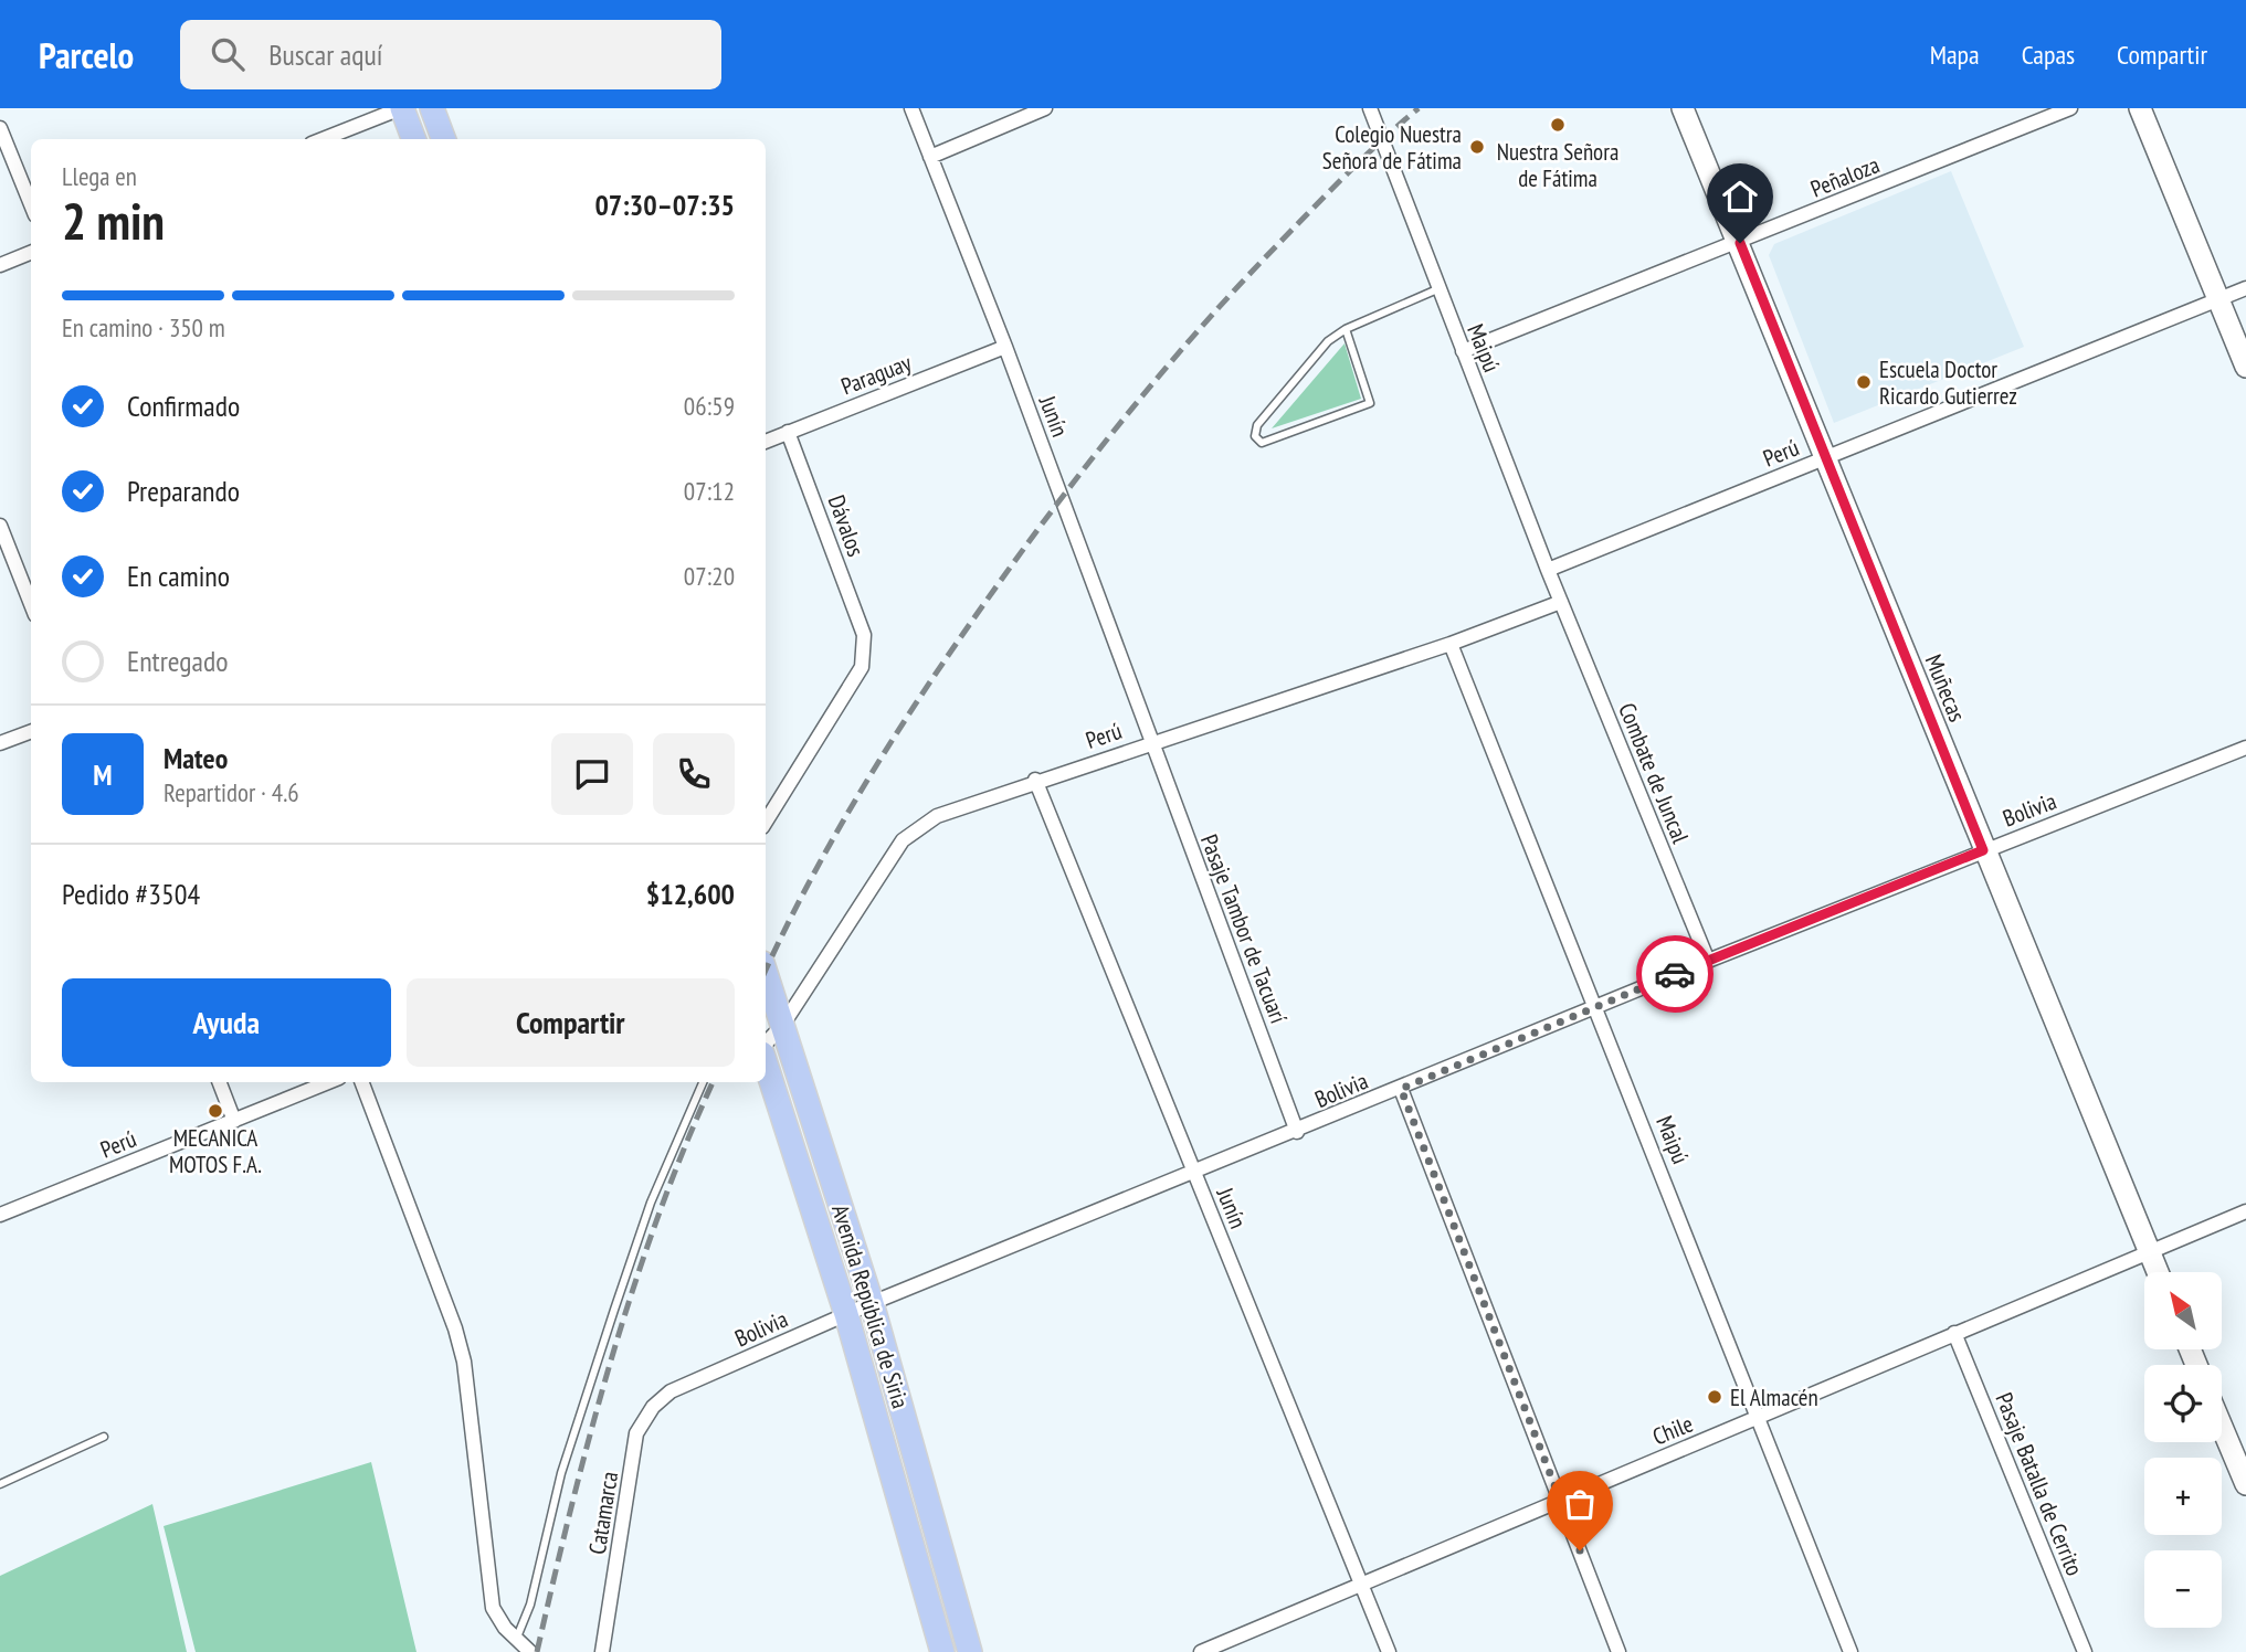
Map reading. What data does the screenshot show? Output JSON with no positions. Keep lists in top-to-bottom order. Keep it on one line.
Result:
{"streets":{"main road":["Avenida República de Siria"],"street":["Peñaloza","Maipú","Paraguay","Junín","Perú","Dávalos","Muñecas","Combate de Juncal","Bolivia","Pasaje Tambor de Tacuarí","Chile","Pasaje Batalla de Cerrito","Catamarca"]},"crossings":[["Peñaloza","Maipú"],["Peñaloza","Muñecas"],["Maipú","Perú"],["Maipú","Combate de Juncal"],["Maipú","Bolivia"],["Maipú","Chile"],["Paraguay","Junín"],["Paraguay","Dávalos"],["Junín","Perú"],["Junín","Bolivia"],["Junín","Pasaje Tambor de Tacuarí"],["Junín","Chile"],["Perú","Muñecas"],["Perú","Combate de Juncal"],["Perú","Pasaje Tambor de Tacuarí"],["Perú","Avenida República de Siria"],["Muñecas","Bolivia"],["Muñecas","Chile"],["Combate de Juncal","Bolivia"],["Bolivia","Pasaje Tambor de Tacuarí"],["Bolivia","Avenida República de Siria"],["Bolivia","Catamarca"],["Chile","Pasaje Batalla de Cerrito"]],"places":["Nuestra Señora de Fátima","Colegio Nuestra Señora de Fátima","Escuela Doctor Ricardo Gutierrez","MECANICA MOTOS F.A.","El Almacén"],"north":"top left","page":{"header":"Parcelo","search":"Buscar aquí","nav":["Mapa","Capas","Compartir"],"heading":["2 min","Llega en","07:30–07:35"],"panel":["Mateo","Repartidor · 4.6","Pedido #3504","$12,600"],"bar":"En camino · 350 m","list":[["Confirmado","06:59"],["Preparando","07:12"],["En camino","07:20"],"Entregado"],"round":"M","buttons":["Ayuda","Compartir"],"map_buttons":["+","−"]}}
